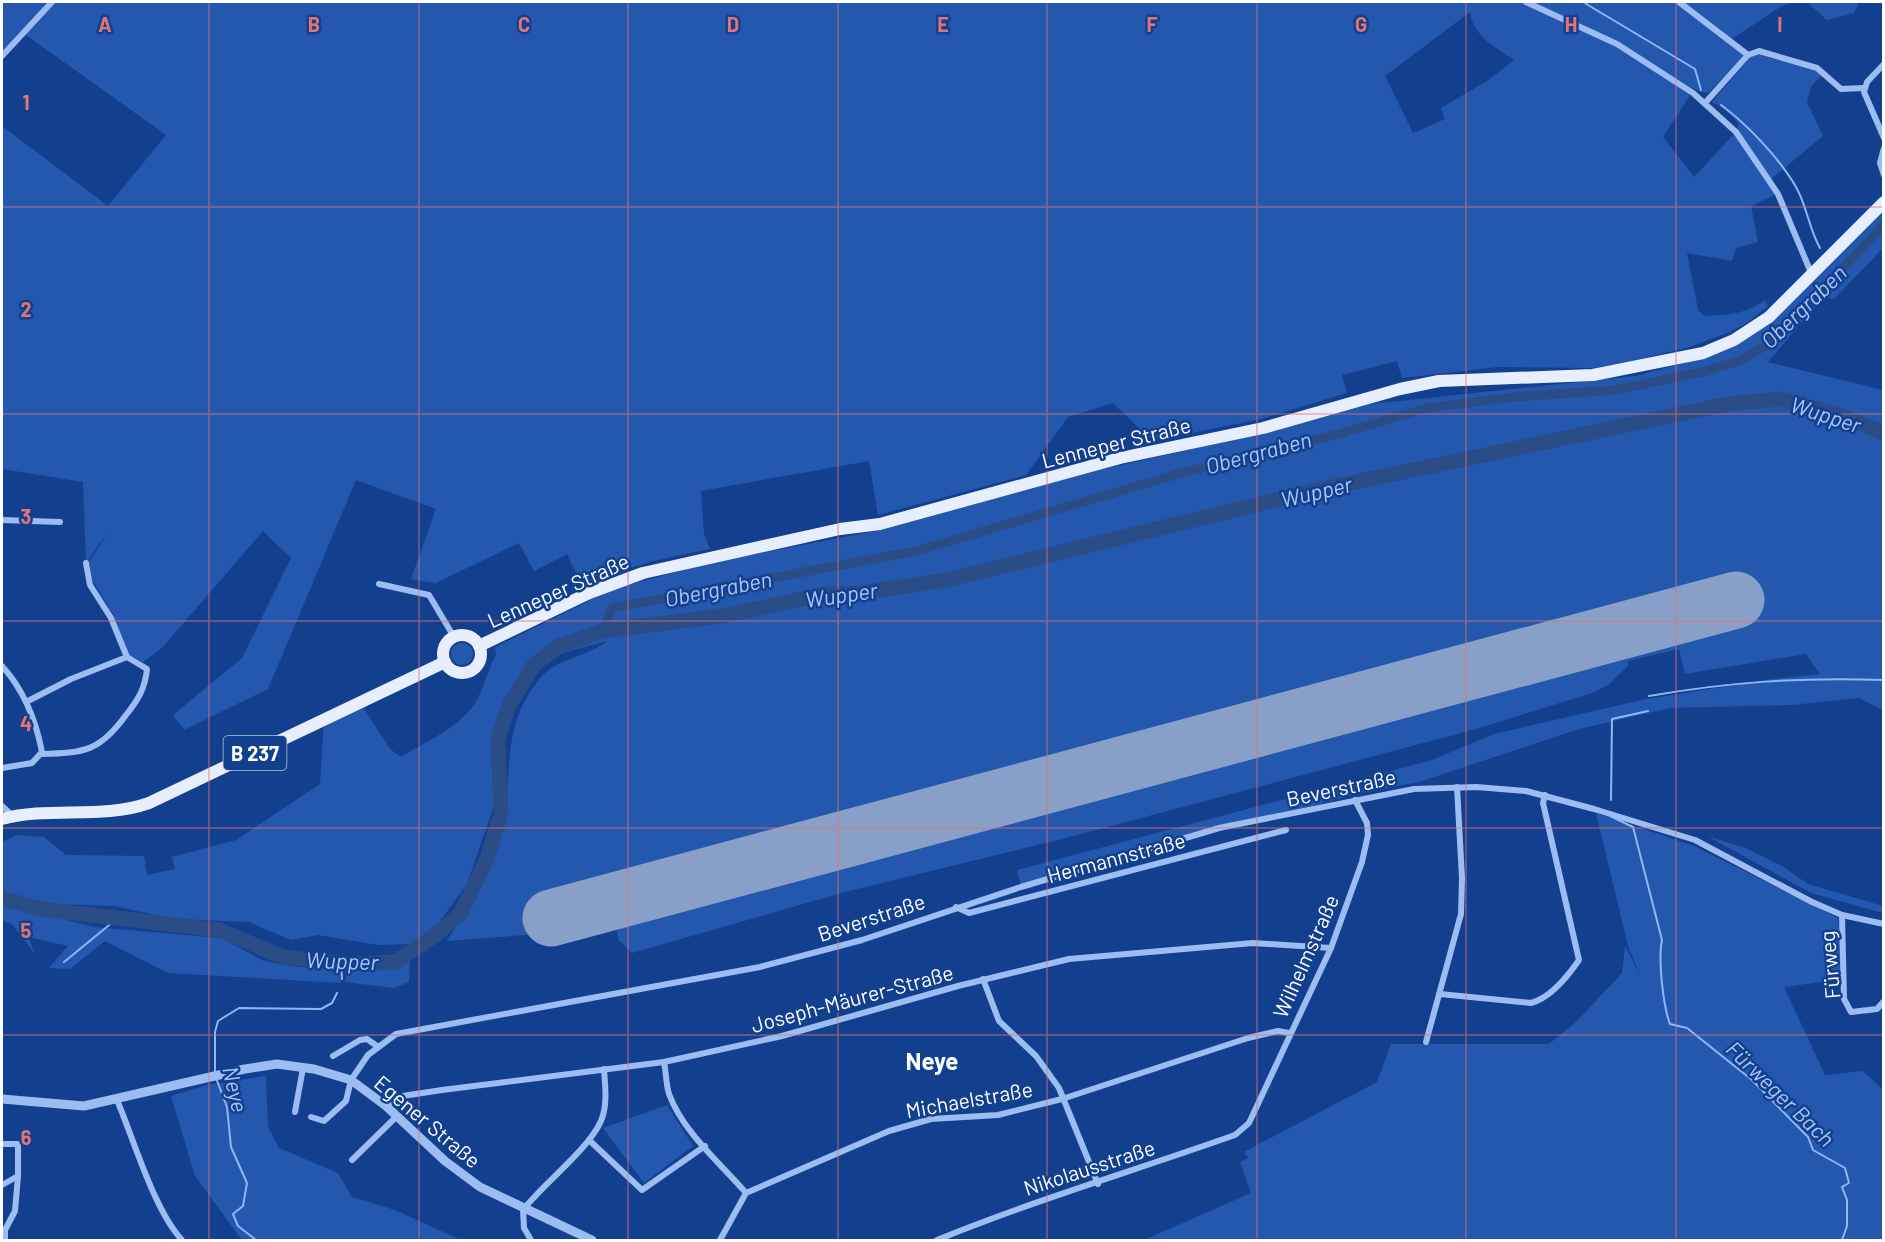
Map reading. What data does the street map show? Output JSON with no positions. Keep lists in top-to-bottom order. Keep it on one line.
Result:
{"streets":{"main road":["Lenneper Straße","B 237"],"street":["Beverstraße","Hermannstraße","Wilhelmstraße","Fürweg","Joseph-Mäurer-Straße","Michaelstraße","Egener Straße","Nikolausstraße"]},"crossings":[["Lenneper Straße","B 237"],["Beverstraße","Hermannstraße"],["Beverstraße","Wilhelmstraße"],["Beverstraße","Fürweg"],["Beverstraße","Egener Straße"],["Wilhelmstraße","Joseph-Mäurer-Straße"],["Wilhelmstraße","Michaelstraße"],["Wilhelmstraße","Nikolausstraße"],["Joseph-Mäurer-Straße","Egener Straße"]],"districts":["Neye"],"water":["Obergraben","Wupper","Neye","Fürweger Bach"],"grid":{"columns":["A","B","C","D","E","F","G","H","I"],"rows":["1","2","3","4","5","6"]}}
